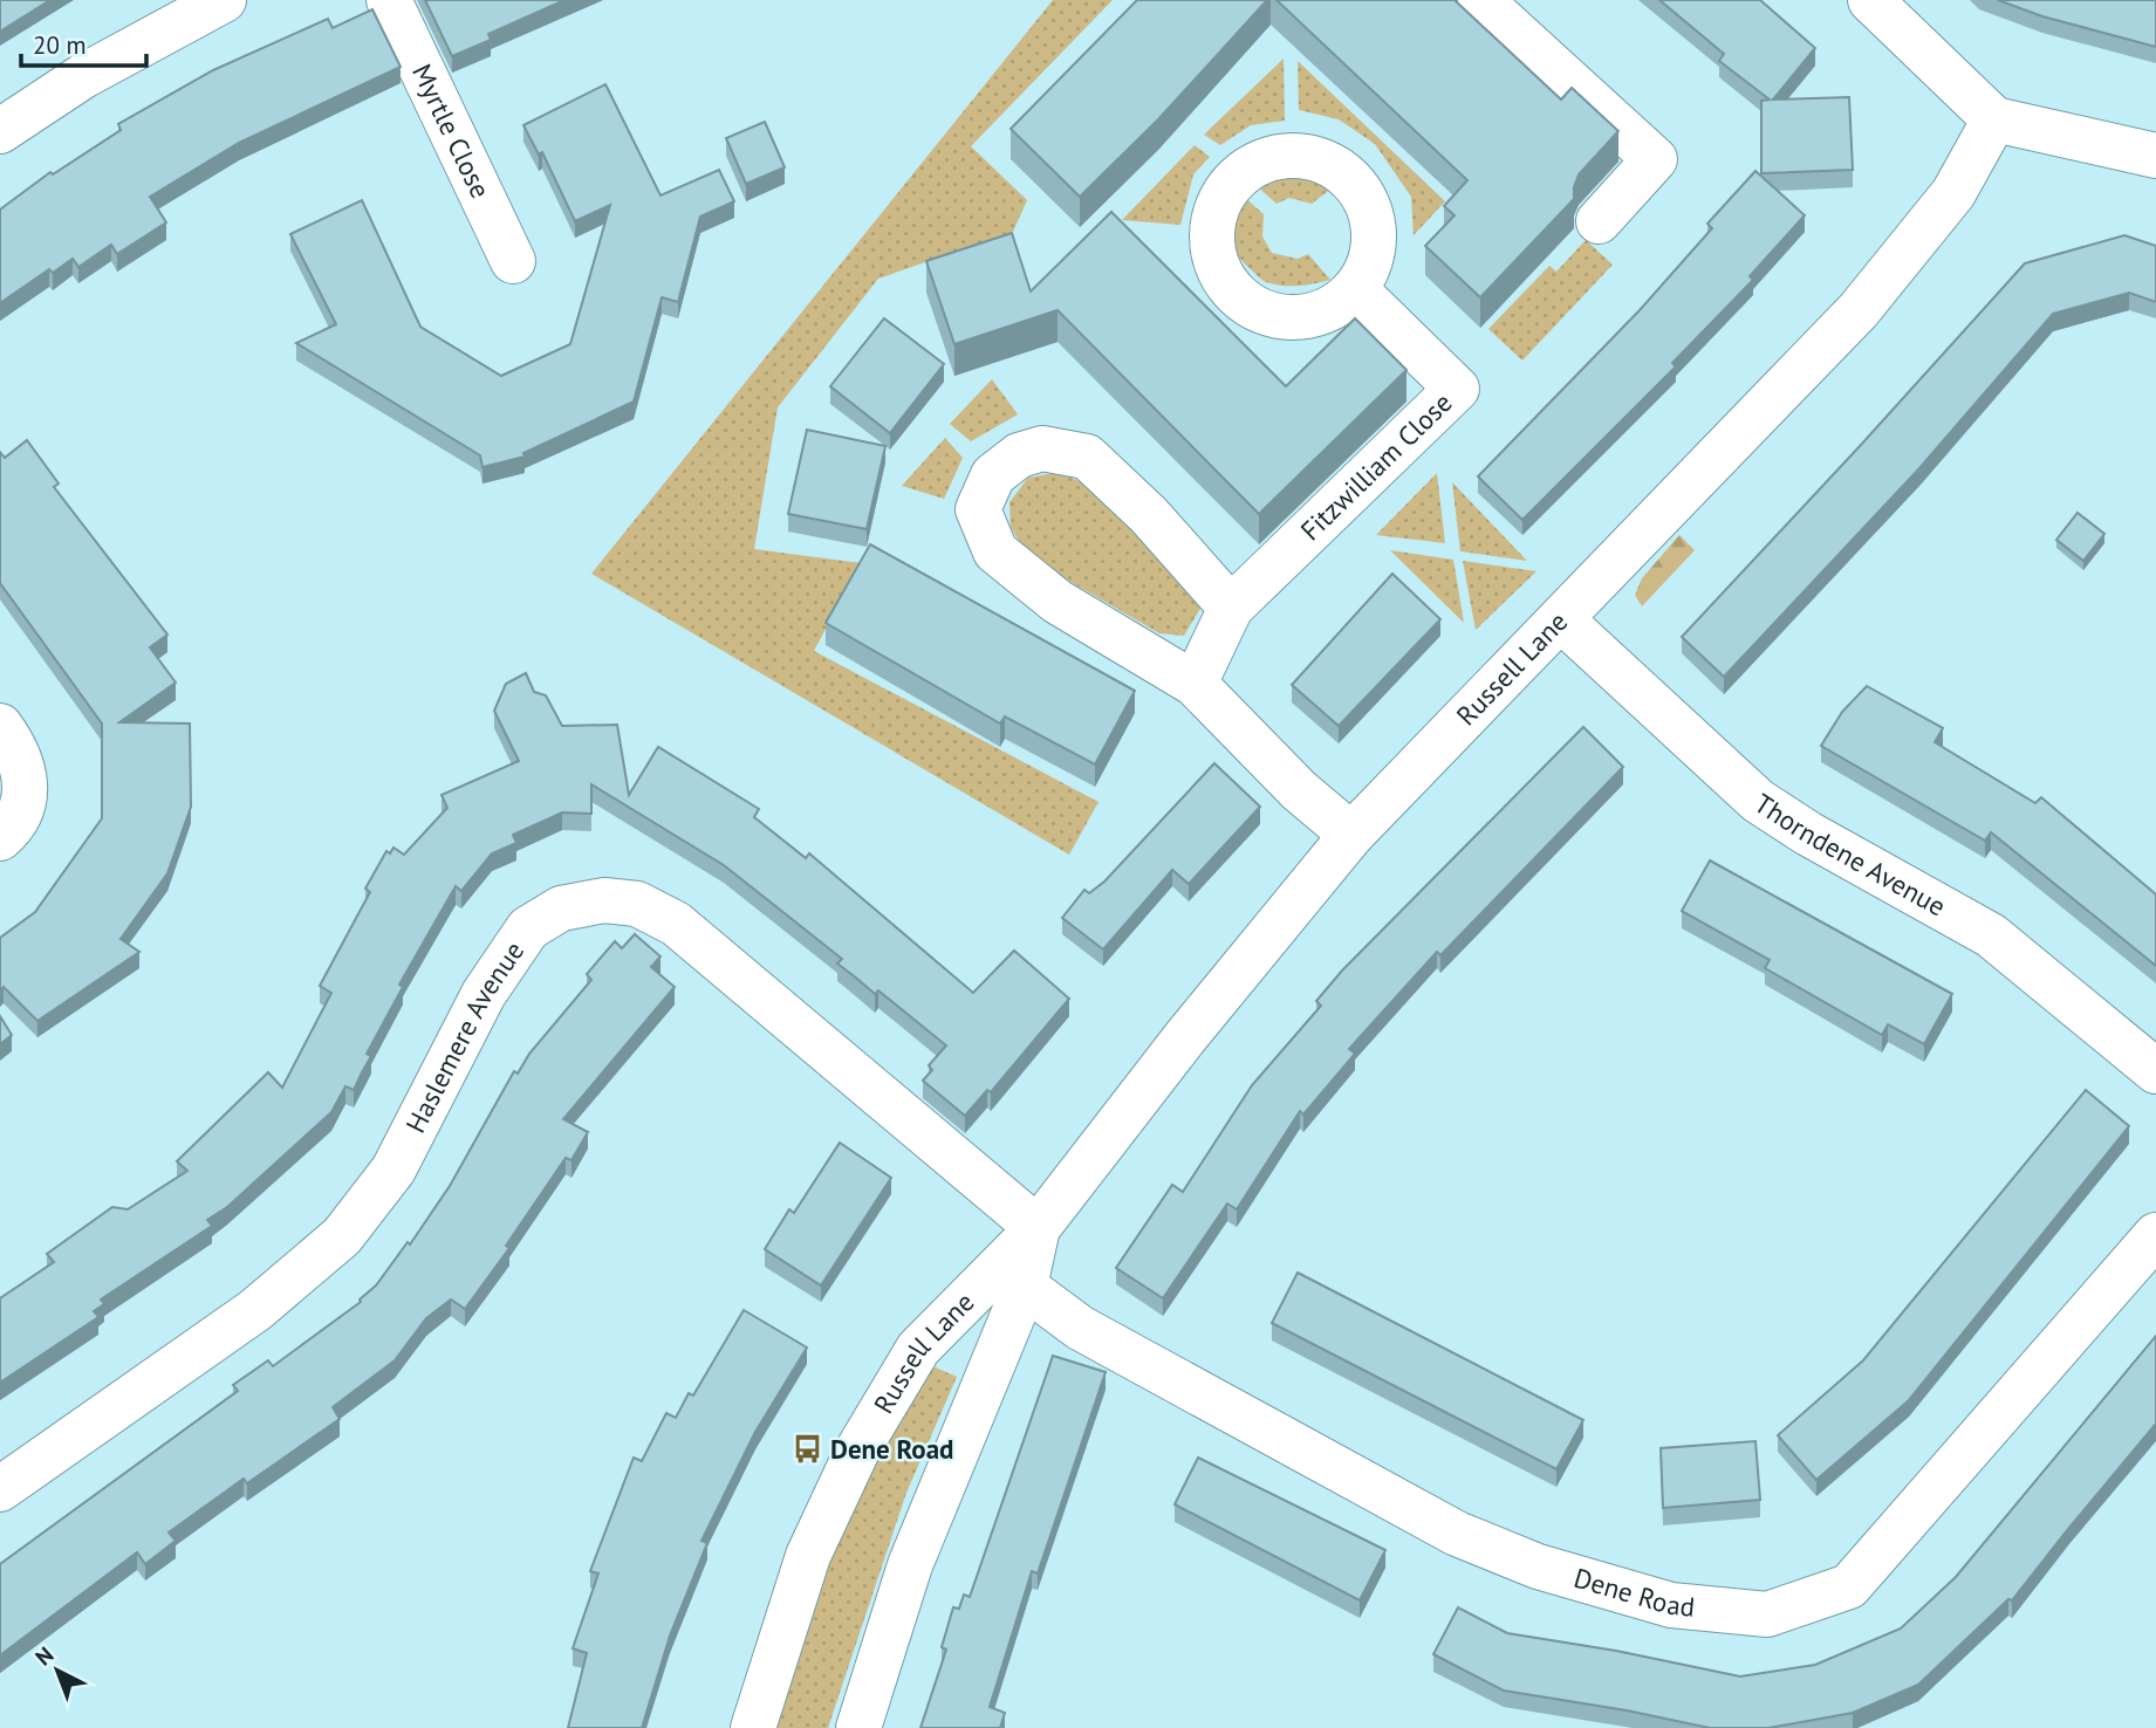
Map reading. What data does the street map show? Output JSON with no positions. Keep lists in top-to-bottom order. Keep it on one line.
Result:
{"streets":{"street":["Myrtle Close","Fitzwilliam Close","Russell Lane","Thorndene Avenue","Haslemere Avenue","Dene Road"]},"crossings":[["Russell Lane","Thorndene Avenue"],["Russell Lane","Haslemere Avenue"],["Russell Lane","Dene Road"]],"places":{"bus stop":["Dene Road"]},"scale_bar":"20 m","north":"top left"}
